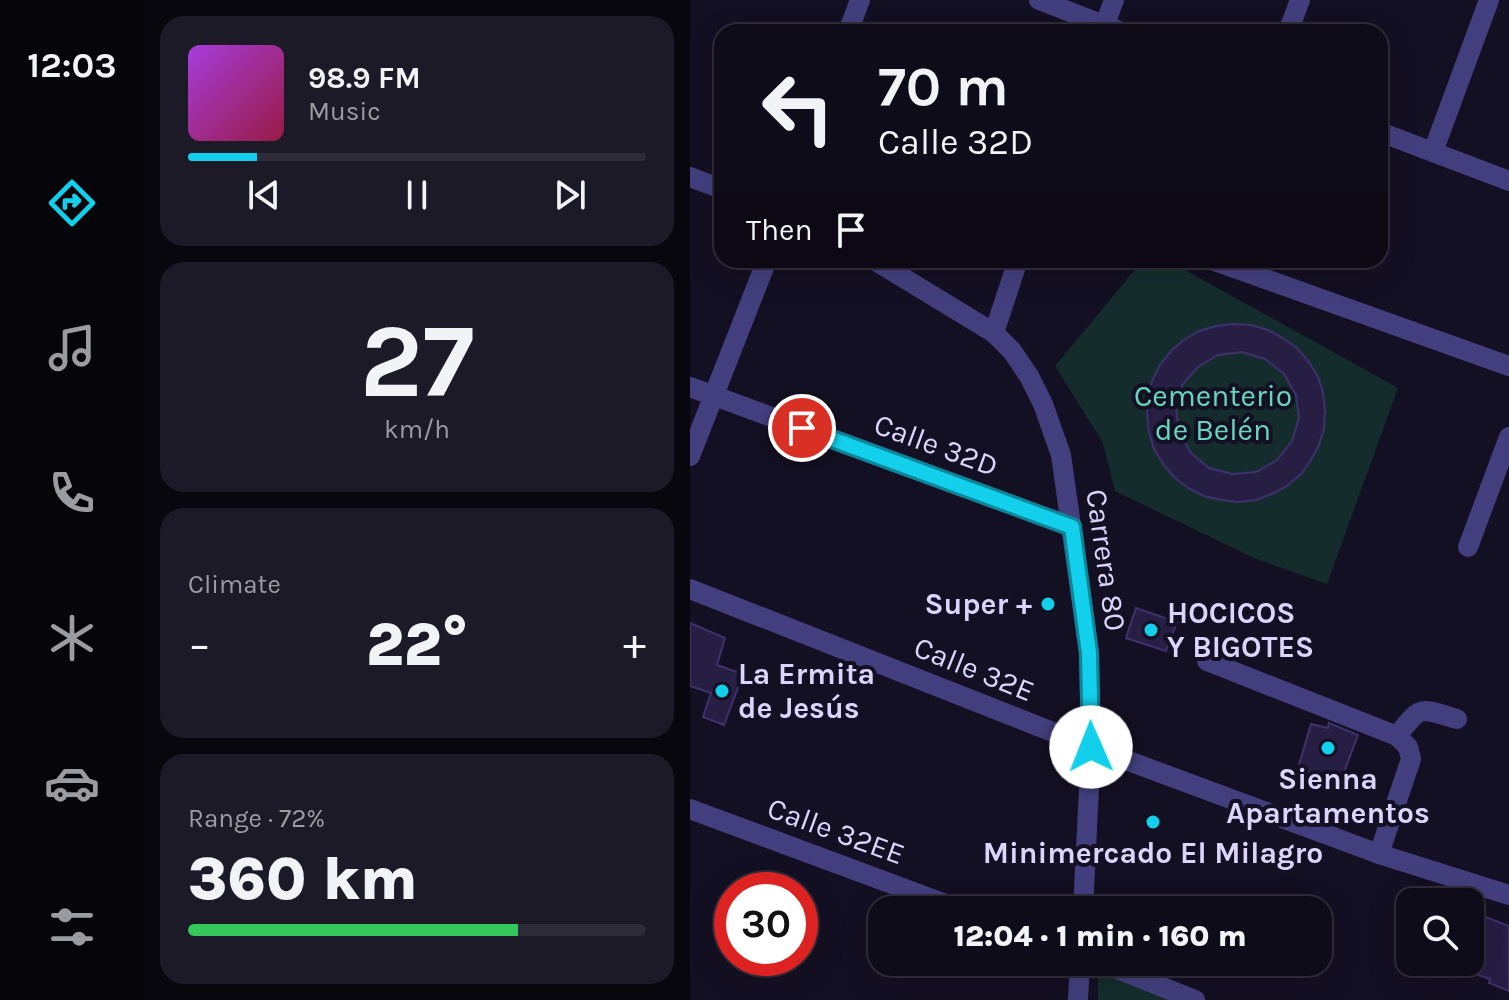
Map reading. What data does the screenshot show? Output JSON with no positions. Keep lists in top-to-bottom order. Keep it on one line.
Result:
{"streets":{"street":["Calle 32D","Carrera 80","Calle 32E","Calle 32EE"]},"crossings":[["Calle 32D","Carrera 80"],["Carrera 80","Calle 32E"]],"parks":["Cementerio de Belén"],"places":["Super +","HOCICOS Y BIGOTES","La Ermita de Jesús","Sienna Apartamentos","Minimercado El Milagro"],"page":{"tabs":"12:03","turn":["70 m","Calle 32D"],"song":["98.9 FM","Music"],"then":"Then","tile":[["27","km/h"],"Climate",["Range · 72%","360 km"]],"heat":["−","22°","+"],"limit":"30","trip":"12:04 · 1 min · 160 m"}}
